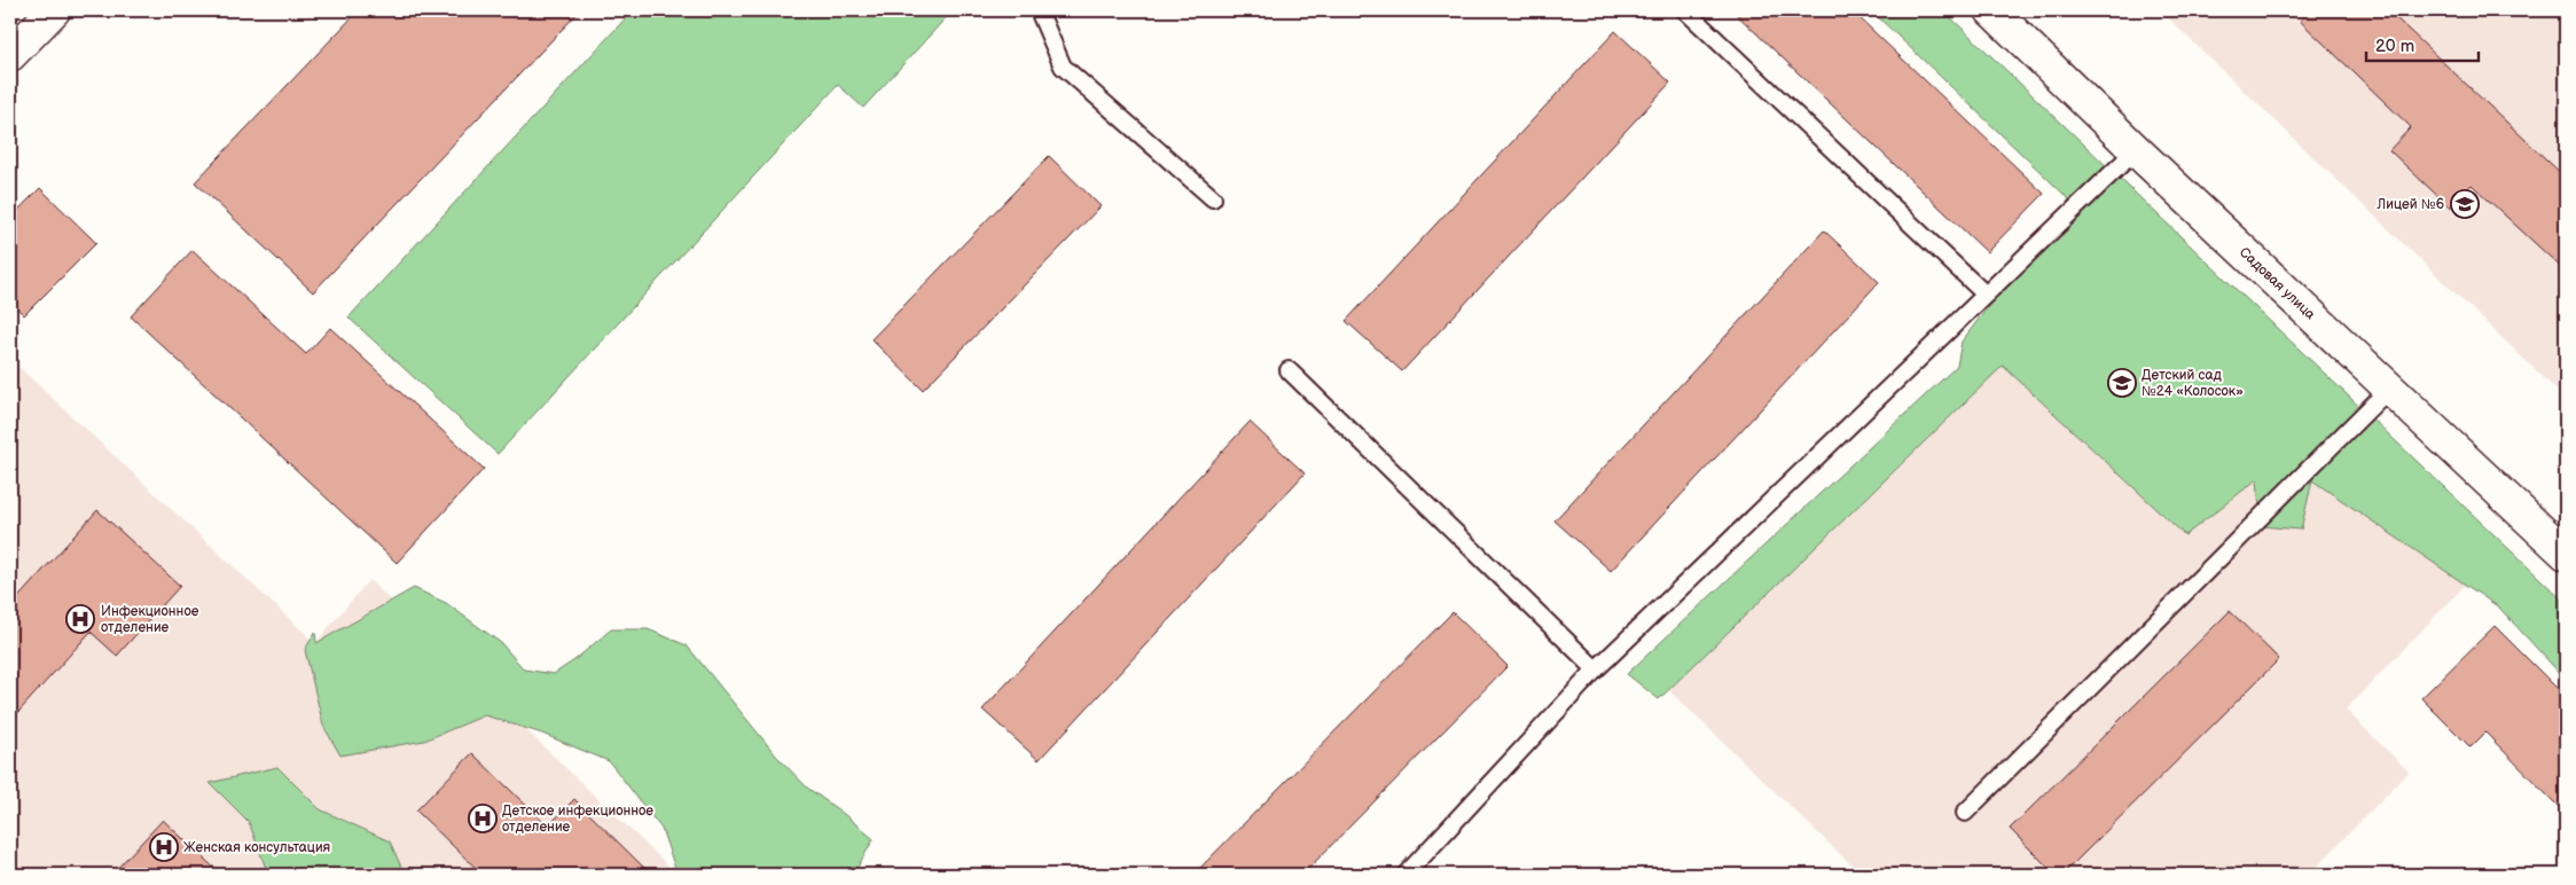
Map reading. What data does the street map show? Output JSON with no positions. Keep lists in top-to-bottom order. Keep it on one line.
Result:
{"streets":{"street":["Садовая улица"]},"places":{"school or university":["Лицей №6","Детский сад №24 «Колосок»"],"hospital":["Инфекционное отделение","Детское инфекционное отделение","Женская консультация"]},"scale_bar":"20 m"}
